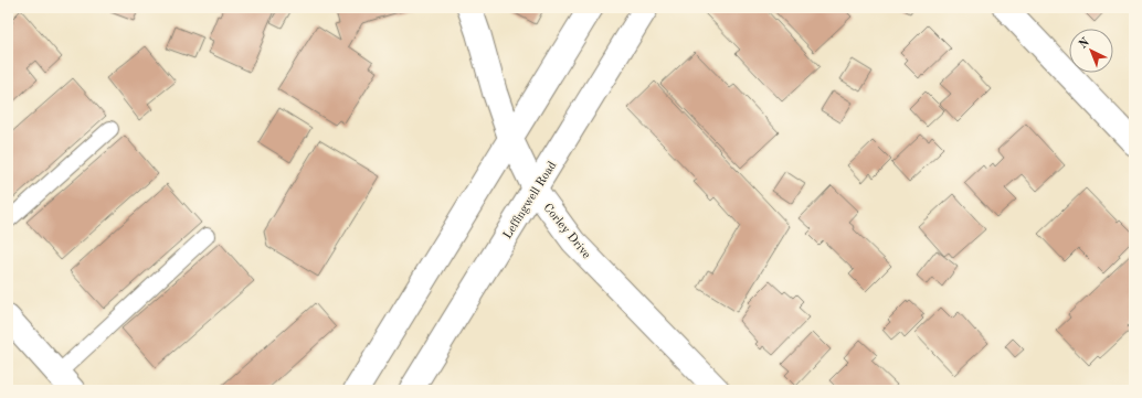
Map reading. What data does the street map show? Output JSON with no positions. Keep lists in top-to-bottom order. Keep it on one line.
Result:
{"streets":{"main road":["Leffingwell Road","Corley Drive"]},"crossings":[["Leffingwell Road","Corley Drive"]],"north":"top left"}
